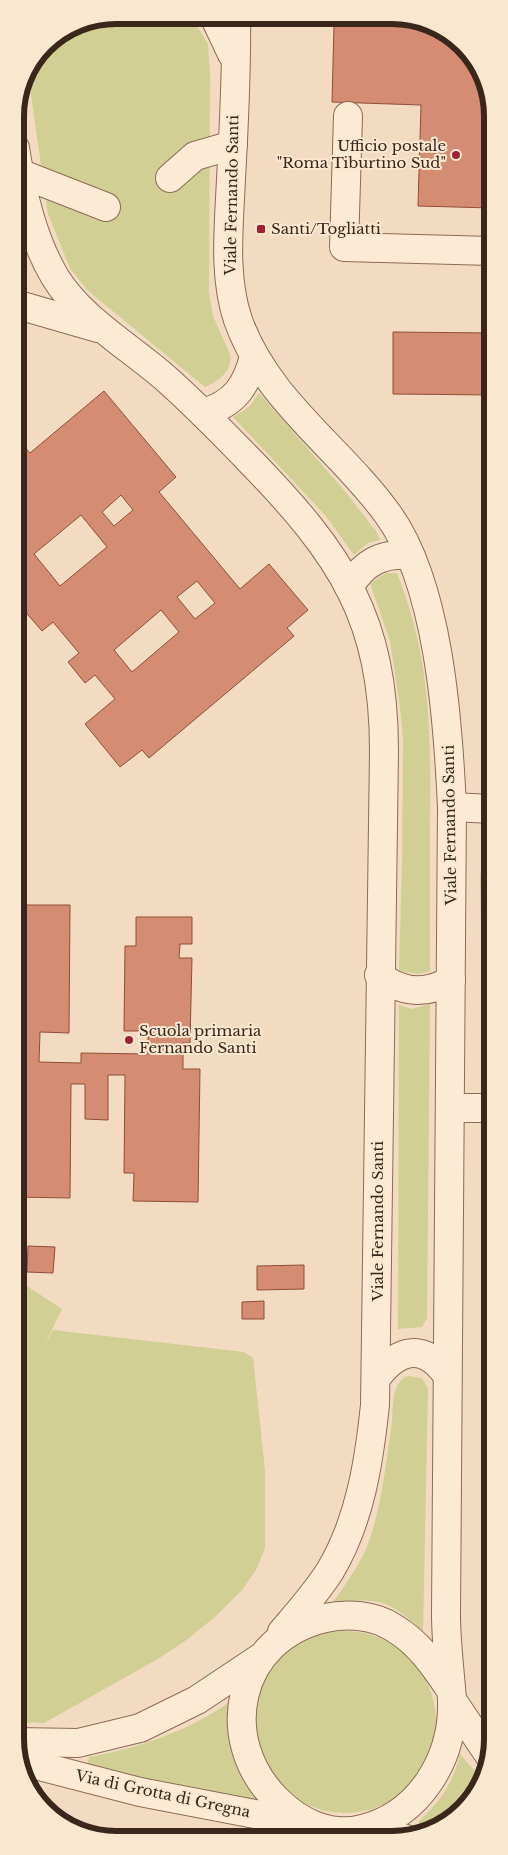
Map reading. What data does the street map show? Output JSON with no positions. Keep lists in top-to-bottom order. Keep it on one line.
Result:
{"streets":{"street":["Viale Fernando Santi","Via di Grotta di Gregna"]},"crossings":[["Viale Fernando Santi","Via di Grotta di Gregna"]],"places":{"other":["Ufficio postale \"Roma Tiburtino Sud\"","Scuola primaria Fernando Santi"],"transit":["Santi/Togliatti"]}}
